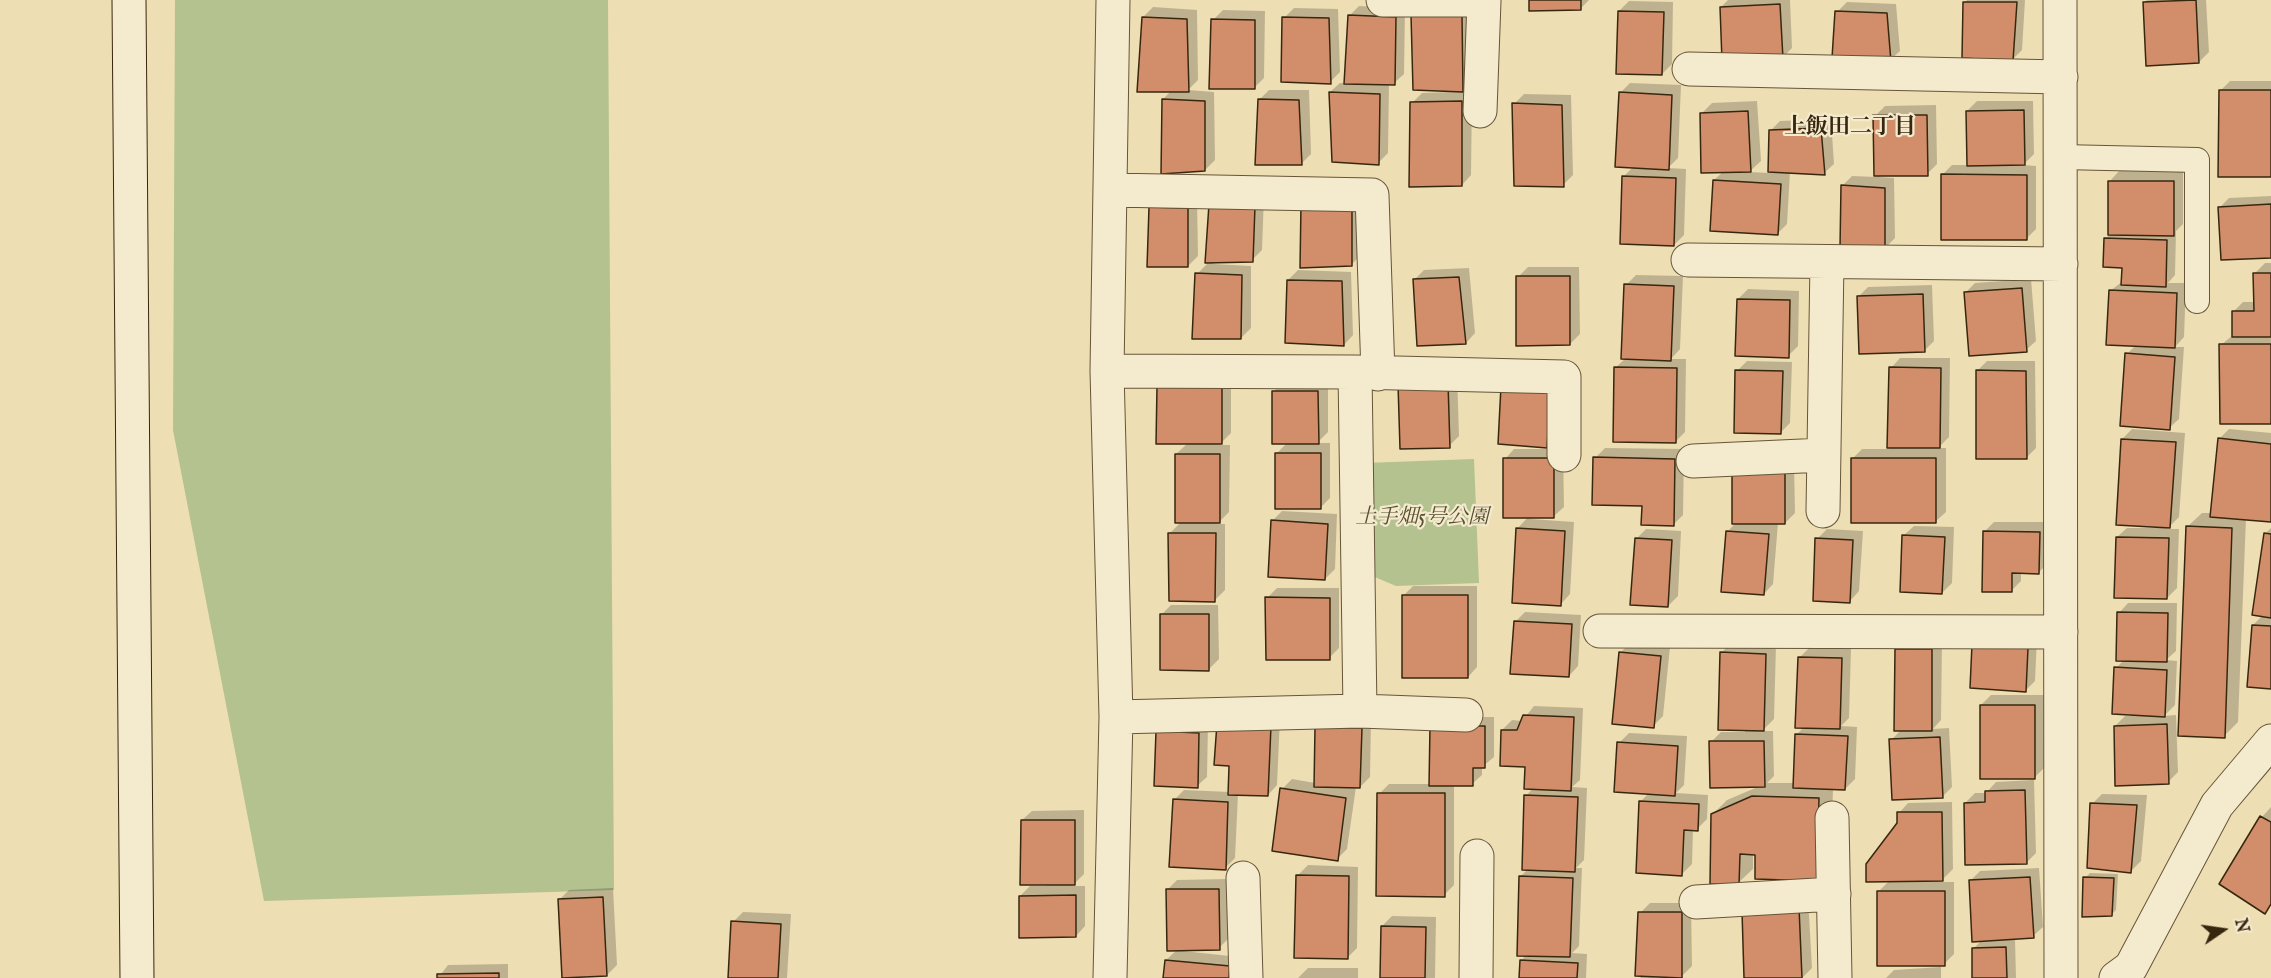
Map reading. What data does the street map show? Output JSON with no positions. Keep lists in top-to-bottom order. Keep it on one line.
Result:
{"districts":["上飯田二丁目"],"parks":["土手畑5号公園"],"north":"right"}
